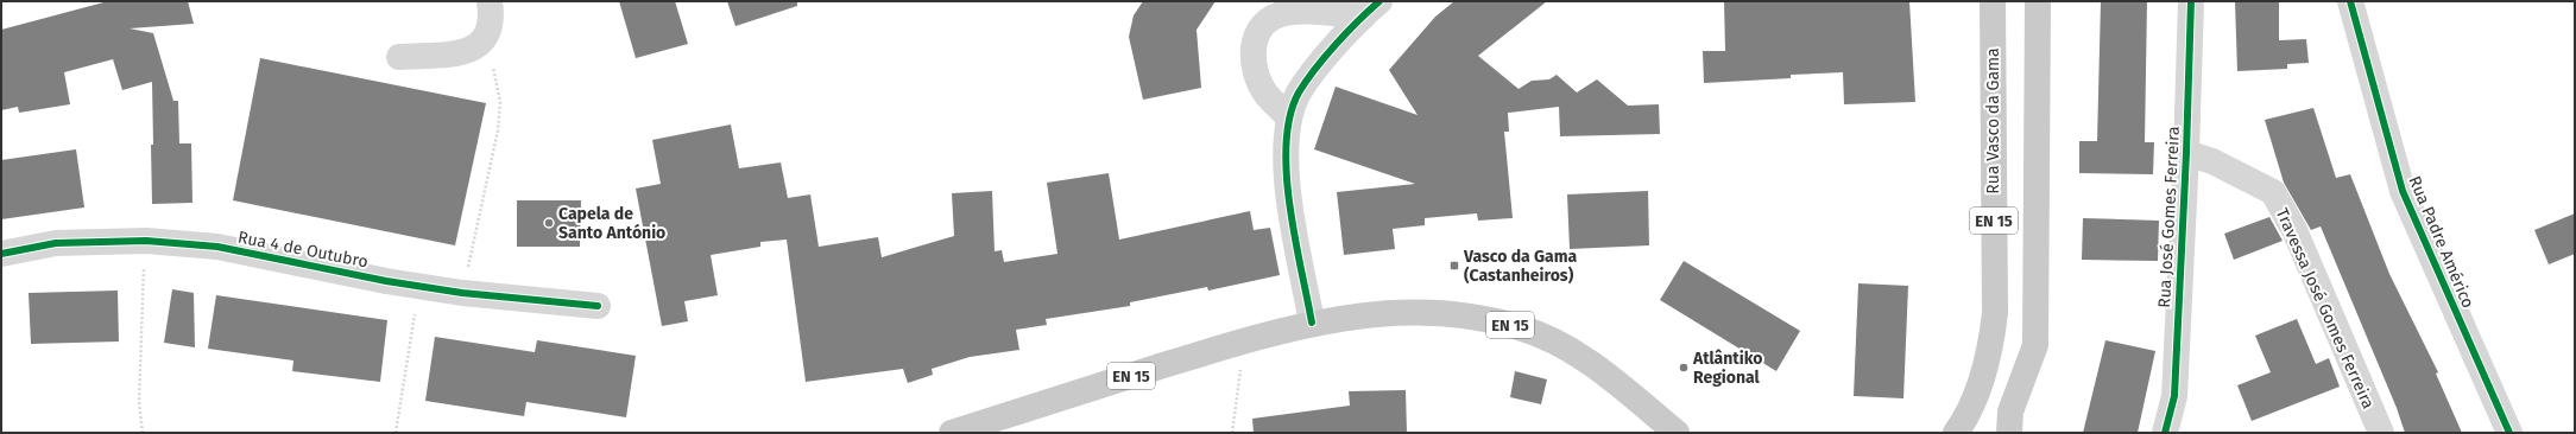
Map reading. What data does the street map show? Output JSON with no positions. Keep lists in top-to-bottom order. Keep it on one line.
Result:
{"streets":{"main road":["Rua Vasco da Gama","EN 15"],"street":["Rua José Gomes Ferreira","Rua Padre Américo","Rua 4 de Outubro","Travessa José Gomes Ferreira"]},"crossings":[["Rua José Gomes Ferreira","Travessa José Gomes Ferreira"]],"places":{"other":["Capela de Santo António","Atlântiko Regional"],"transit":["Vasco da Gama (Castanheiros)"]}}
